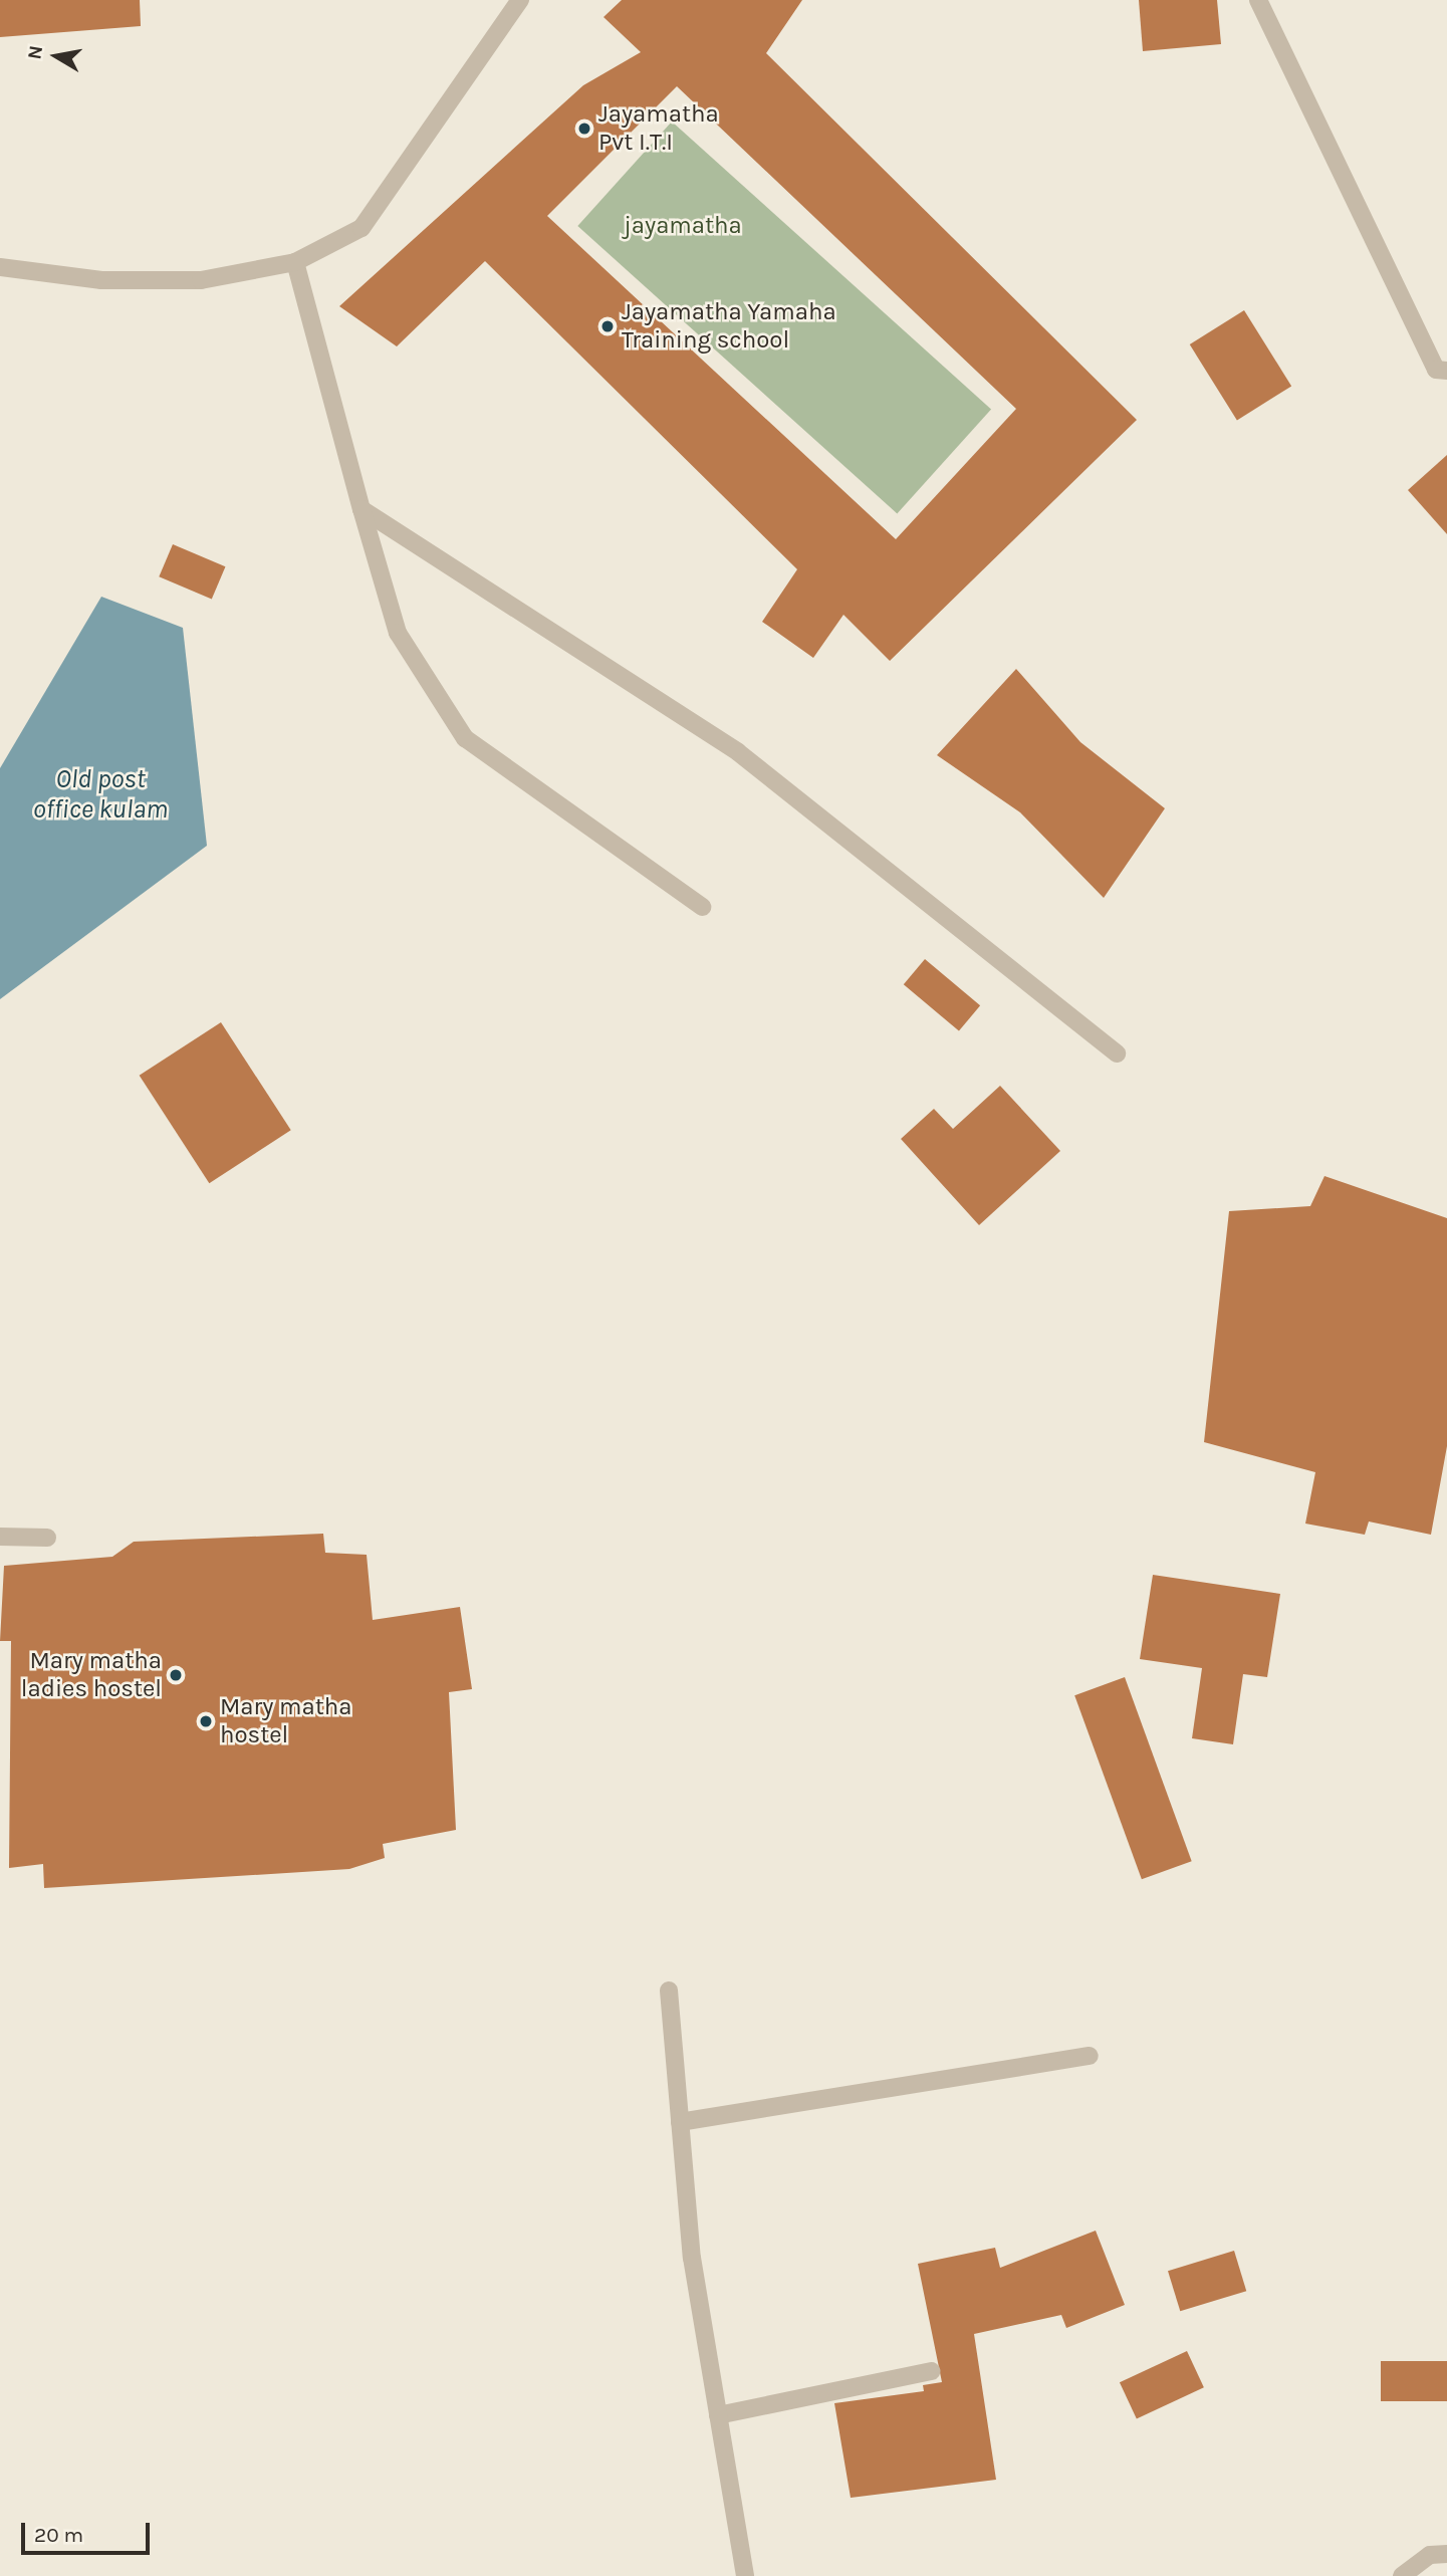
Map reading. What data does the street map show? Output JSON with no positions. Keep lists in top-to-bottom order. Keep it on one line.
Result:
{"water":["Old post office kulam"],"parks":["jayamatha"],"places":["Jayamatha Pvt I.T.I","Jayamatha Yamaha Training school","Mary matha ladies hostel","Mary matha hostel"],"scale_bar":"20 m","north":"left"}
